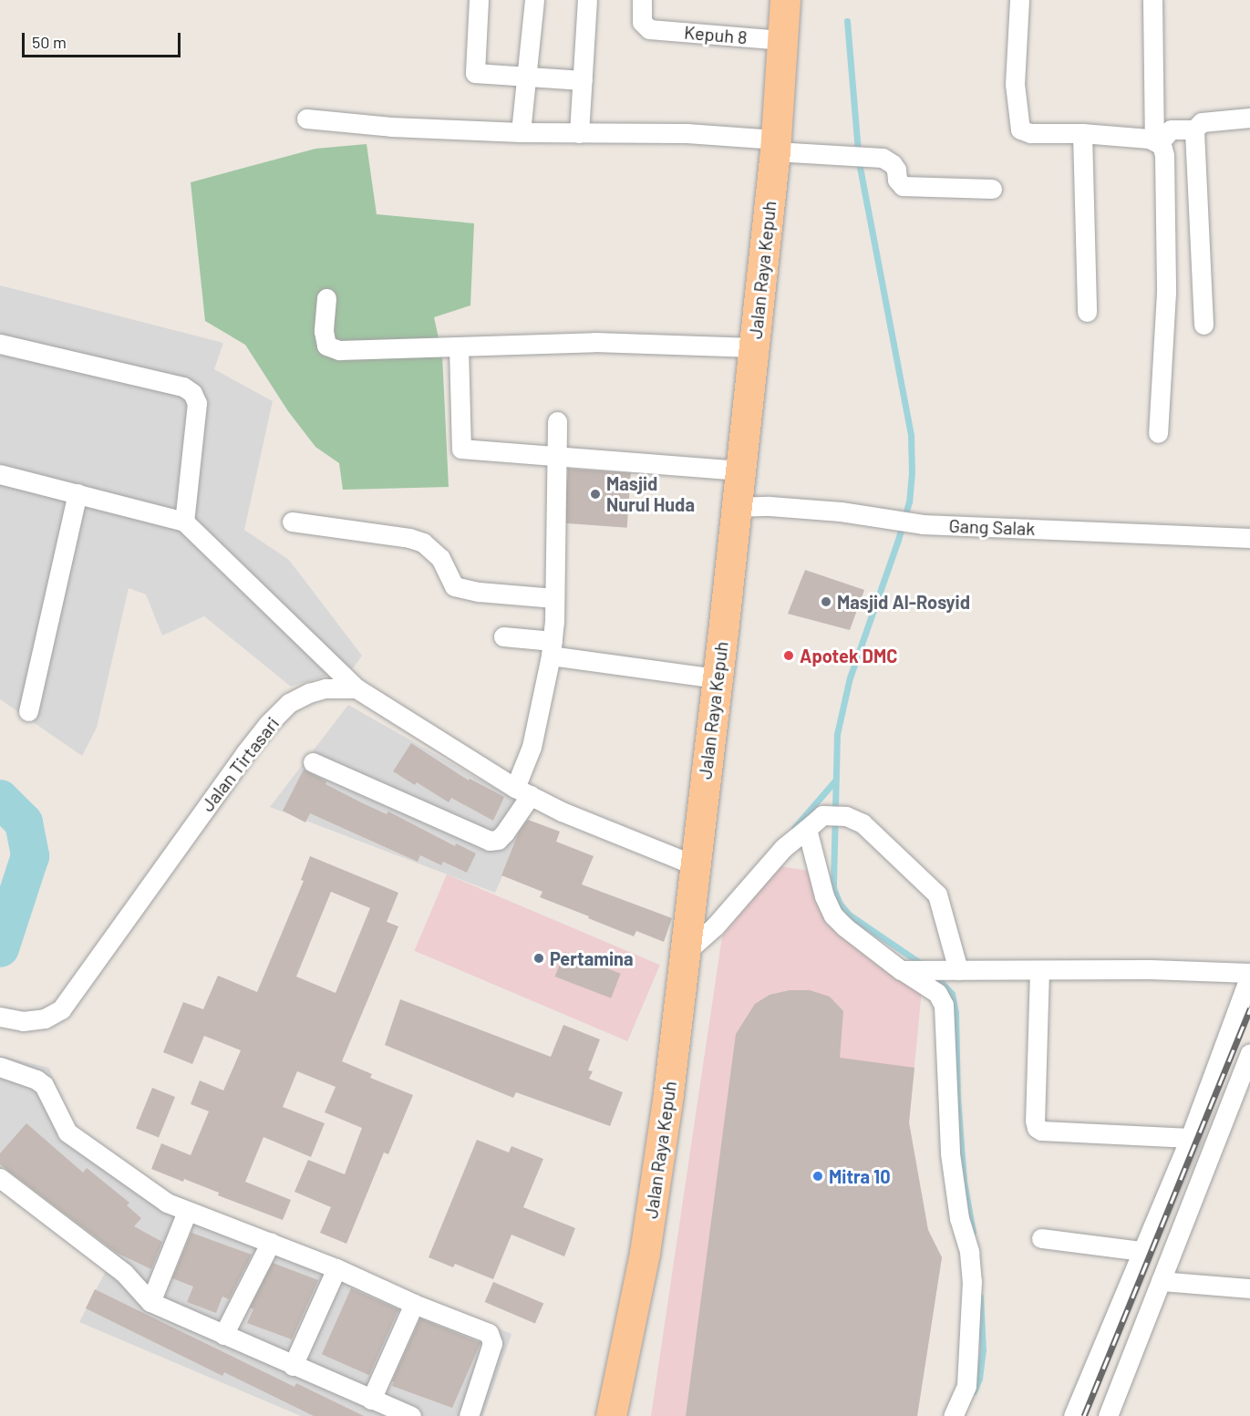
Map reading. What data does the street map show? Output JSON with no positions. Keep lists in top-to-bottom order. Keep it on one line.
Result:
{"streets":{"main road":["Jalan Raya Kepuh"],"street":["Kepuh 8","Gang Salak","Jalan Tirtasari"]},"crossings":[["Kepuh 8","Jalan Raya Kepuh"],["Jalan Raya Kepuh","Gang Salak"]],"places":["Masjid Nurul Huda","Masjid Al-Rosyid","Apotek DMC","Pertamina","Mitra 10"],"scale_bar":"50 m"}
